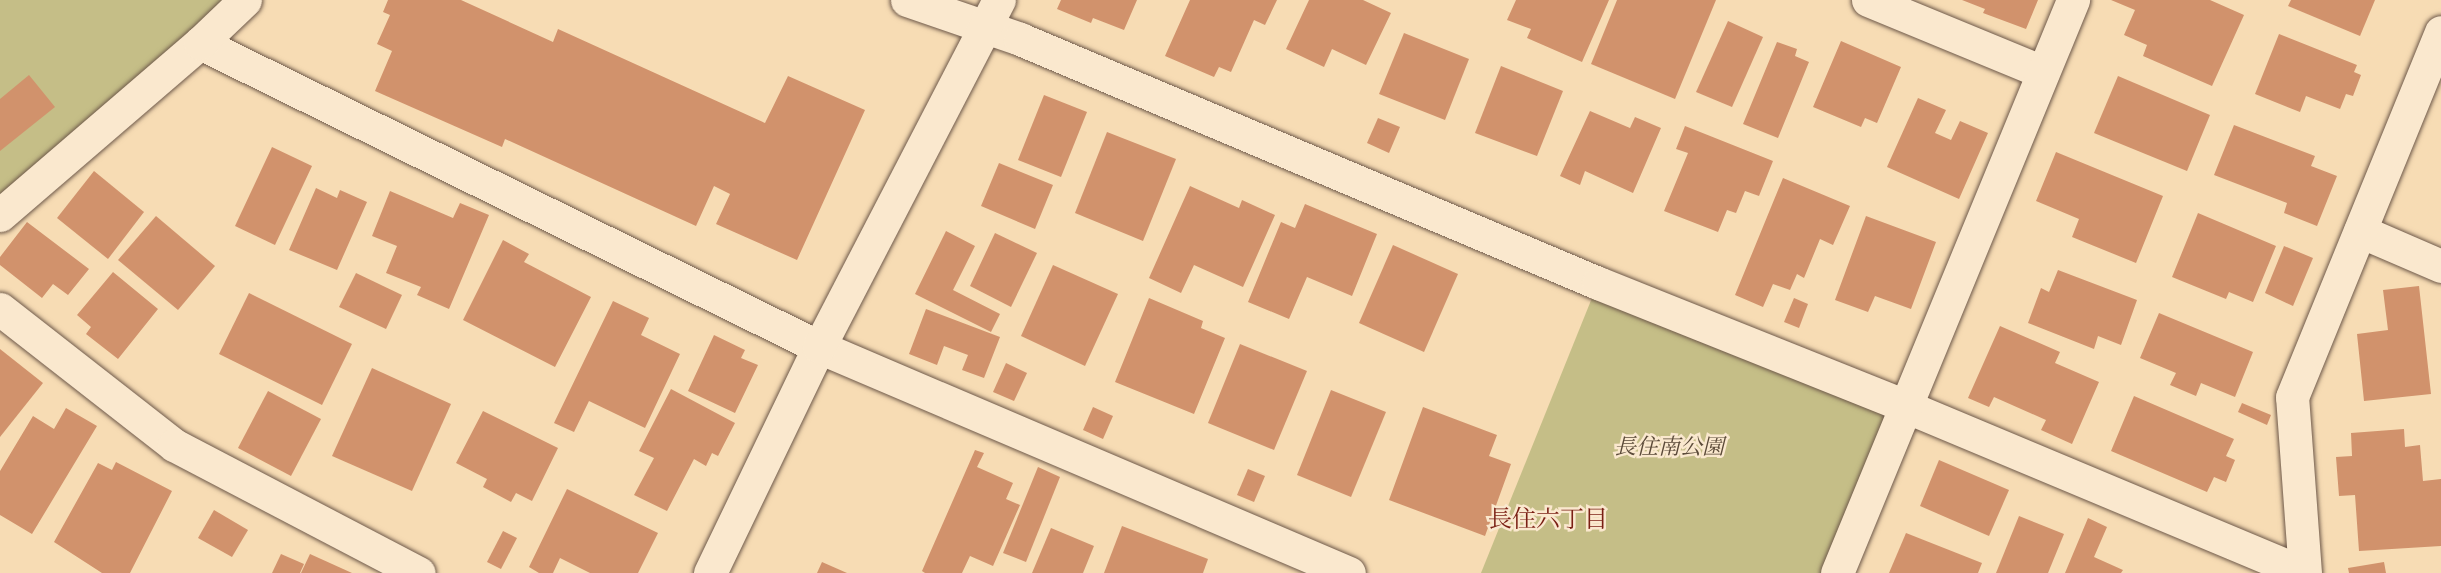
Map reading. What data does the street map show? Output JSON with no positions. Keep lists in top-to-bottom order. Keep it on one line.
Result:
{"districts":["長住六丁目"],"parks":["長住南公園"]}
